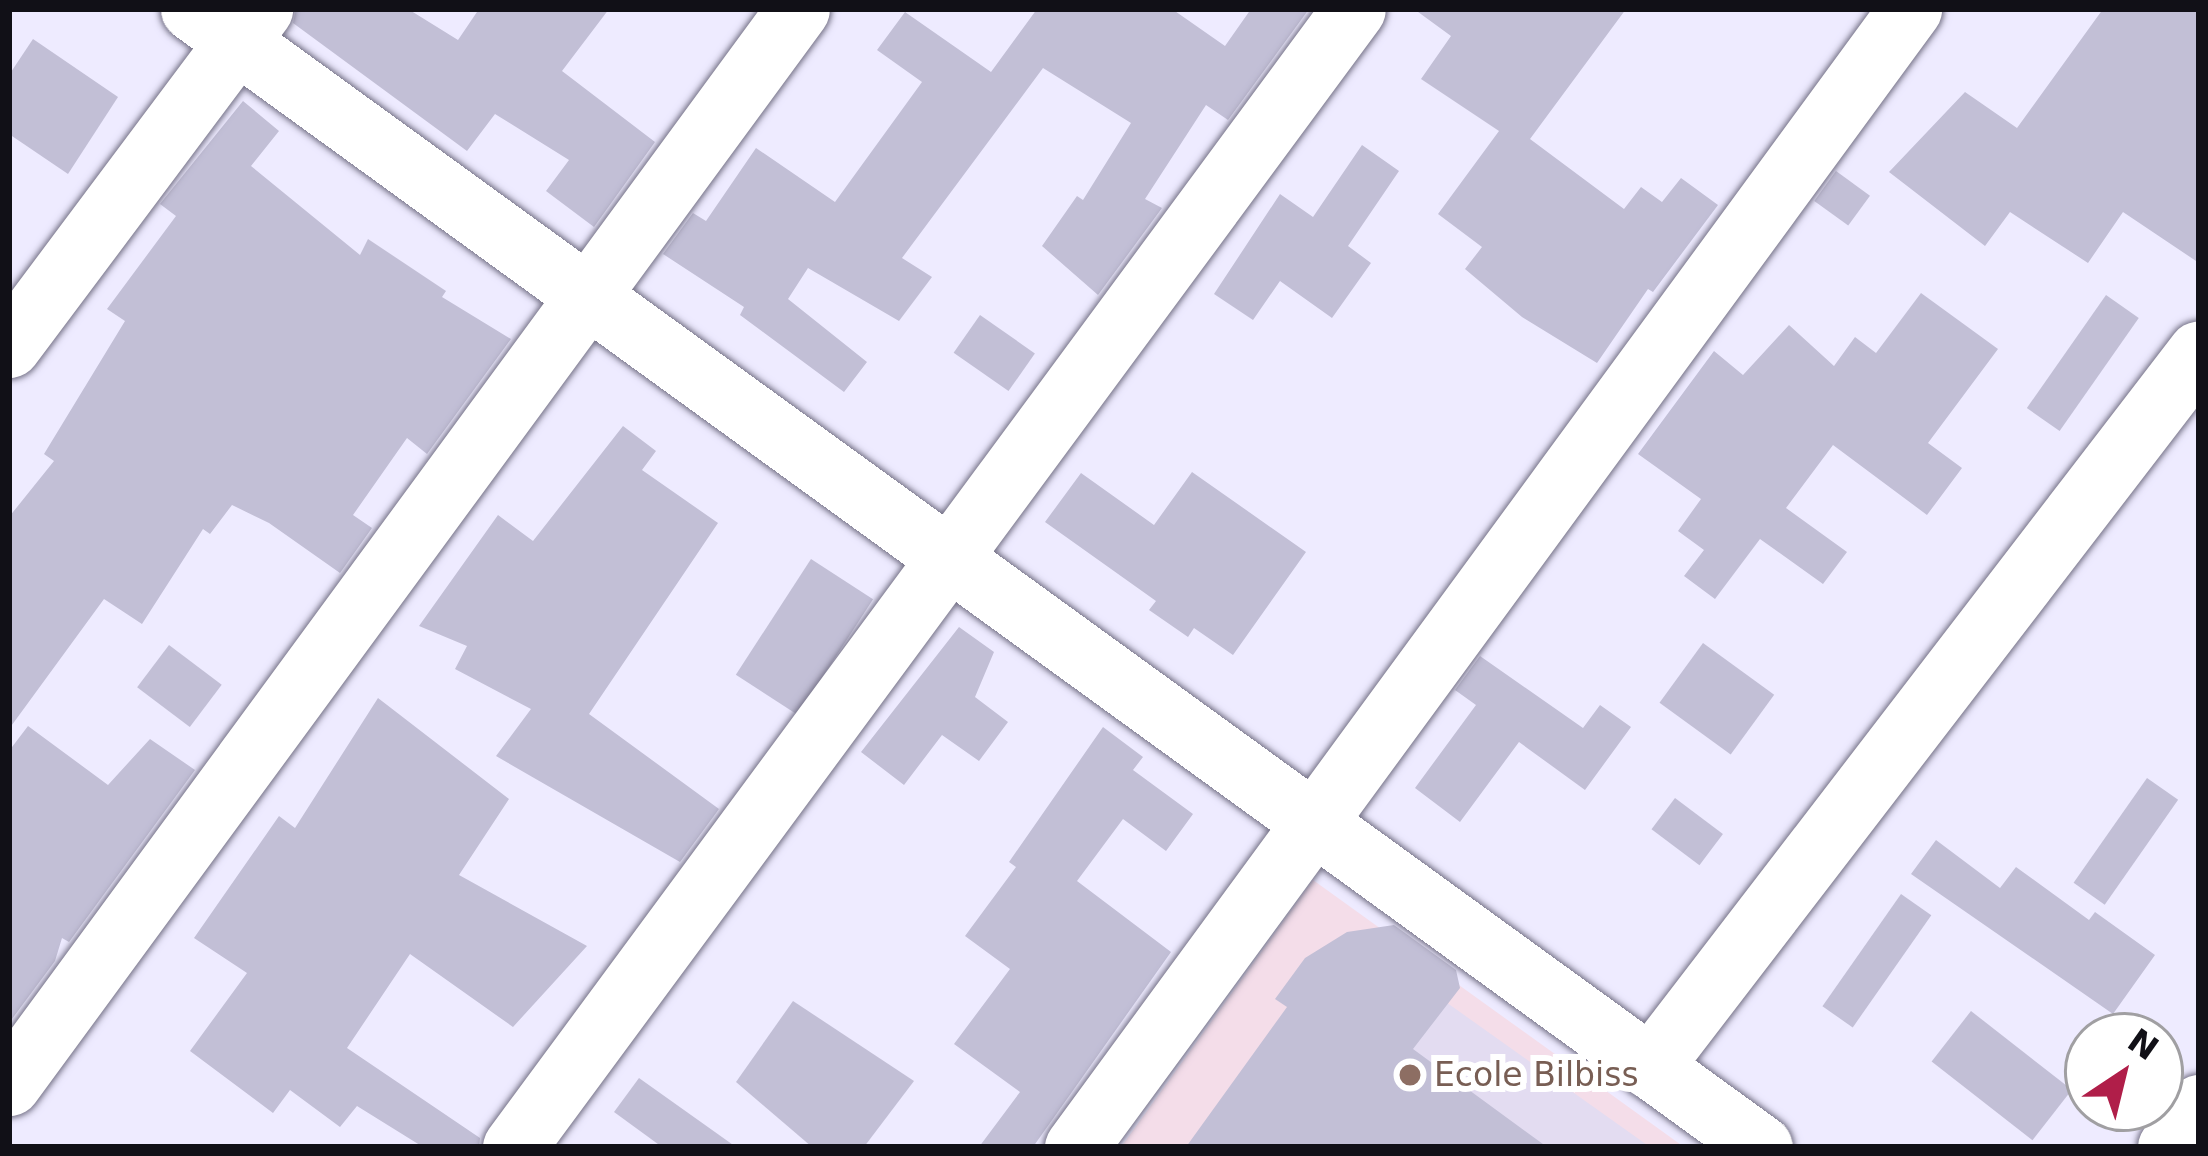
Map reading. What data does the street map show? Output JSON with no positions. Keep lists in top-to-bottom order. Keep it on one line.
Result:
{"places":["Ecole Bilbiss"],"north":"top right"}
